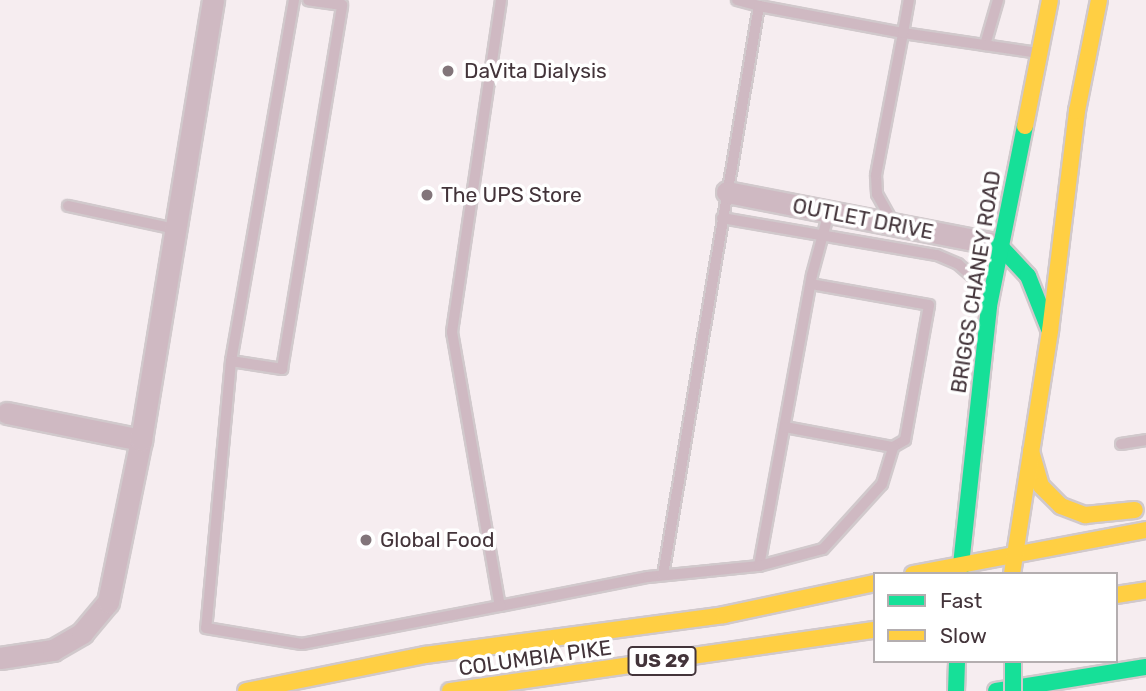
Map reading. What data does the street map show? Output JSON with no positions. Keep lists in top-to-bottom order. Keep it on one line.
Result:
{"streets":{"main road":["BRIGGS CHANEY ROAD","COLUMBIA PIKE","US 29"],"street":["OUTLET DRIVE"]},"crossings":[["OUTLET DRIVE","BRIGGS CHANEY ROAD"]],"places":["DaVita Dialysis","The UPS Store","Global Food"],"legend":["Fast","Slow"]}
